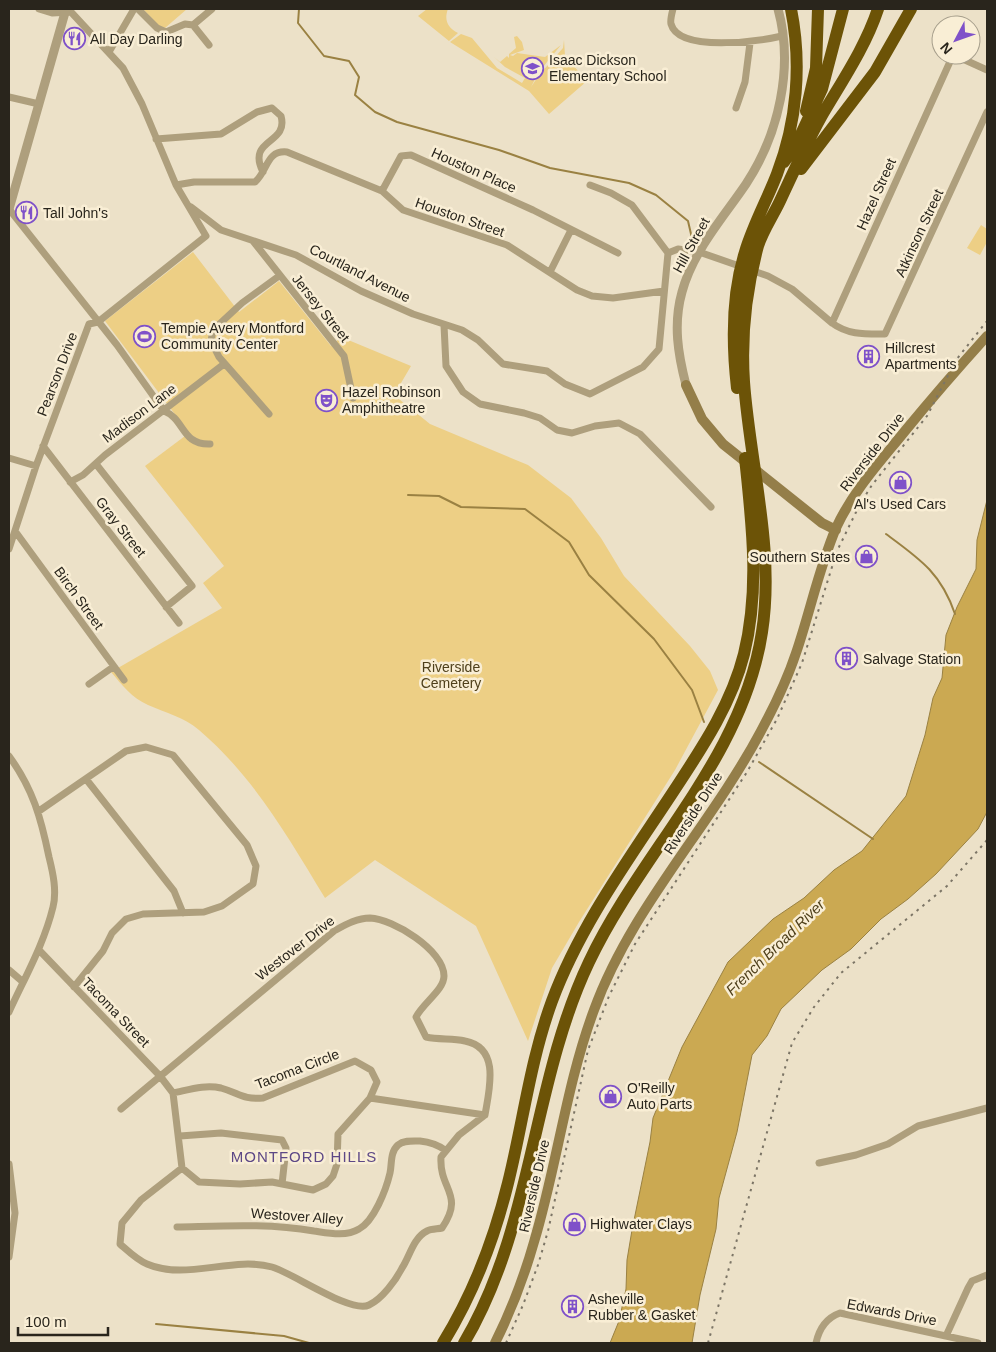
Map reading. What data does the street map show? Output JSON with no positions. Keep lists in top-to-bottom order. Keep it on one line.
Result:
{"streets":{"main road":["Hill Street","Riverside Drive"],"street":["Houston Place","Hazel Street","Houston Street","Atkinson Street","Courtland Avenue","Jersey Street","Pearson Drive","Madison Lane","Gray Street","Birch Street","Westover Drive","Tacoma Street","Tacoma Circle","Westover Alley","Edwards Drive"]},"crossings":[["Houston Place","Houston Street"],["Hazel Street","Atkinson Street"],["Houston Street","Courtland Avenue"],["Hill Street","Riverside Drive"],["Courtland Avenue","Jersey Street"],["Courtland Avenue","Pearson Drive"],["Pearson Drive","Gray Street"],["Pearson Drive","Birch Street"],["Madison Lane","Gray Street"],["Westover Drive","Tacoma Street"],["Tacoma Street","Tacoma Circle"]],"districts":["MONTFORD HILLS"],"water":["French Broad River"],"parks":["Riverside Cemetery"],"places":{"restaurant":["All Day Darling","Tall John's"],"school or university":["Isaac Dickson Elementary School"],"sports":["Tempie Avery Montford Community Center"],"building":["Hillcrest Apartments","Salvage Station","Asheville Rubber & Gasket"],"theatre":["Hazel Robinson Amphitheatre"],"shop":["Al's Used Cars","Southern States","O'Reilly Auto Parts","Highwater Clays"]},"scale_bar":"100 m","north":"bottom left"}
